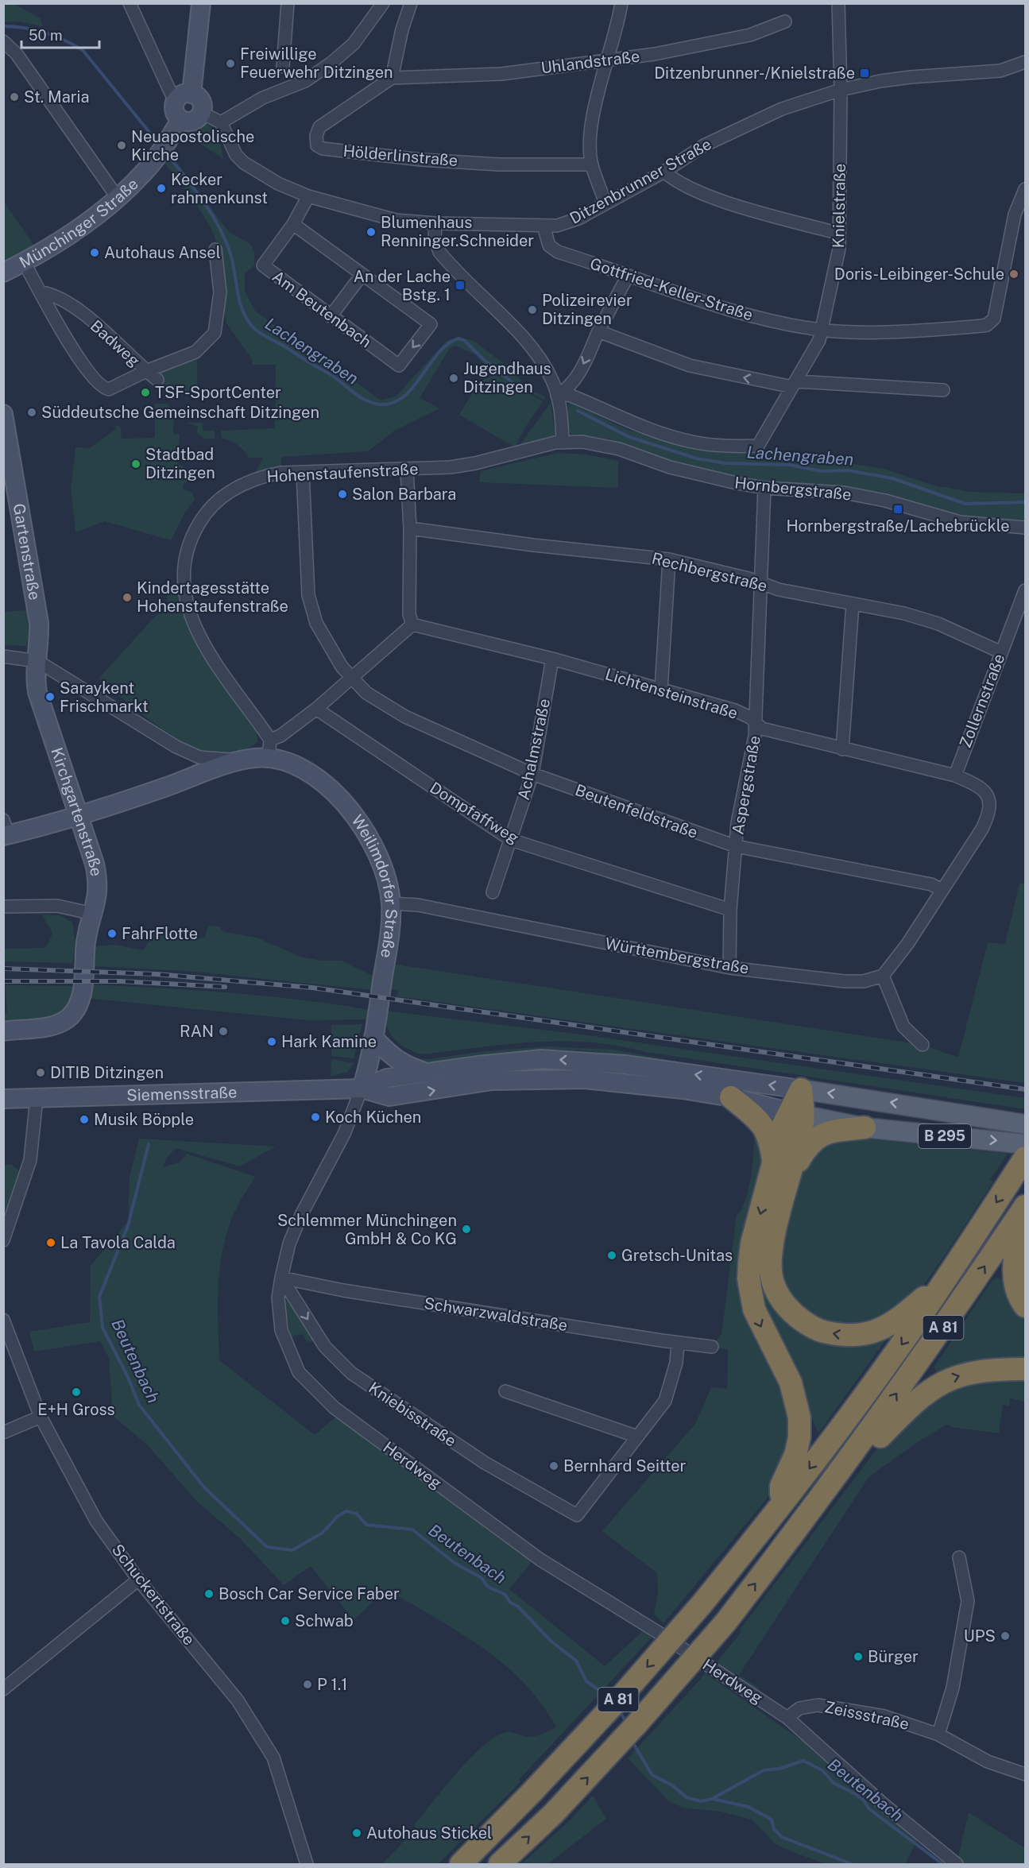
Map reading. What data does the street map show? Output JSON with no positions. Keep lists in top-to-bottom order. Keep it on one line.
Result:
{"streets":{"highway":["A 81"],"main road":["Münchinger Straße","Gartenstraße","Kirchgartenstraße","Weilimdorfer Straße","Siemensstraße","B 295"],"street":["Uhlandstraße","Hölderlinstraße","Ditzenbrunner Straße","Knielstraße","Gottfried-Keller-Straße","Am Beutenbach","Badweg","Hohenstaufenstraße","Hornbergstraße","Rechbergstraße","Lichtensteinstraße","Zollernstraße","Achalmstraße","Aspergstraße","Beutenfeldstraße","Dompfaffweg","Württembergstraße","Schwarzwaldstraße","Kniebisstraße","Herdweg","Schuckertstraße","Zeissstraße"]},"crossings":[["Uhlandstraße","Hölderlinstraße"],["Ditzenbrunner Straße","Knielstraße"],["Ditzenbrunner Straße","Gottfried-Keller-Straße"],["Ditzenbrunner Straße","Am Beutenbach"],["Knielstraße","Gottfried-Keller-Straße"],["Hohenstaufenstraße","Hornbergstraße"],["Hohenstaufenstraße","Beutenfeldstraße"],["Hornbergstraße","Aspergstraße"],["Gartenstraße","Kirchgartenstraße"],["Gartenstraße","Weilimdorfer Straße"],["Rechbergstraße","Zollernstraße"],["Rechbergstraße","Aspergstraße"],["Lichtensteinstraße","Zollernstraße"],["Lichtensteinstraße","Achalmstraße"],["Lichtensteinstraße","Aspergstraße"],["Achalmstraße","Beutenfeldstraße"],["Achalmstraße","Dompfaffweg"],["Aspergstraße","Beutenfeldstraße"],["Aspergstraße","Dompfaffweg"],["Aspergstraße","Württembergstraße"],["Kirchgartenstraße","Weilimdorfer Straße"],["Weilimdorfer Straße","Württembergstraße"],["Weilimdorfer Straße","Siemensstraße"],["Weilimdorfer Straße","Herdweg"],["Siemensstraße","Herdweg"],["B 295","A 81"],["Schwarzwaldstraße","Kniebisstraße"],["Schwarzwaldstraße","Herdweg"],["Kniebisstraße","Herdweg"],["Herdweg","Zeissstraße"]],"one_way":["Kniebisstraße"],"water":["Lachengraben","Beutenbach"],"places":{"other":["Freiwillige Feuerwehr Ditzingen","St. Maria","Neuapostolische Kirche","Kecker rahmenkunst","Blumenhaus Renninger.Schneider","Autohaus Ansel","Doris-Leibinger-Schule","Polizeirevier Ditzingen","Jugendhaus Ditzingen","TSF-SportCenter","Süddeutsche Gemeinschaft Ditzingen","Stadtbad Ditzingen","Salon Barbara","Kindertagesstätte Hohenstaufenstraße","Saraykent Frischmarkt","FahrFlotte","RAN","Hark Kamine","DITIB Ditzingen","Koch Küchen","Musik Böpple","Schlemmer Münchingen GmbH & Co KG","La Tavola Calda","Gretsch-Unitas","E+H Gross","Bernhard Seitter","Bosch Car Service Faber","Schwab","UPS","Bürger","P 1.1","Autohaus Stickel"],"transit":["Ditzenbrunner-/Knielstraße","An der Lache Bstg. 1","Hornbergstraße/Lachebrückle"]},"scale_bar":"50 m"}
